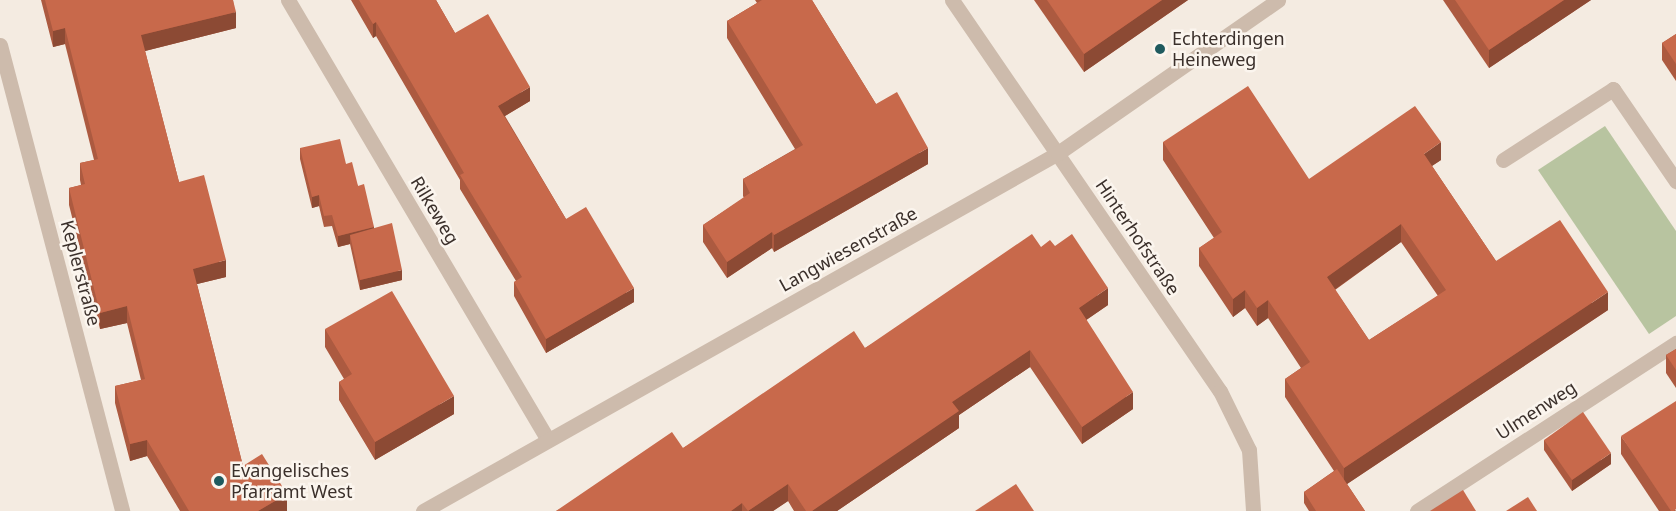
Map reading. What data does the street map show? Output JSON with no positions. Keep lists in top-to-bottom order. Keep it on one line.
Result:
{"streets":{"street":["Rilkeweg","Hinterhofstraße","Langwiesenstraße","Keplerstraße","Ulmenweg"]},"crossings":[["Rilkeweg","Langwiesenstraße"],["Hinterhofstraße","Langwiesenstraße"]],"places":["Echterdingen Heineweg","Evangelisches Pfarramt West"]}
